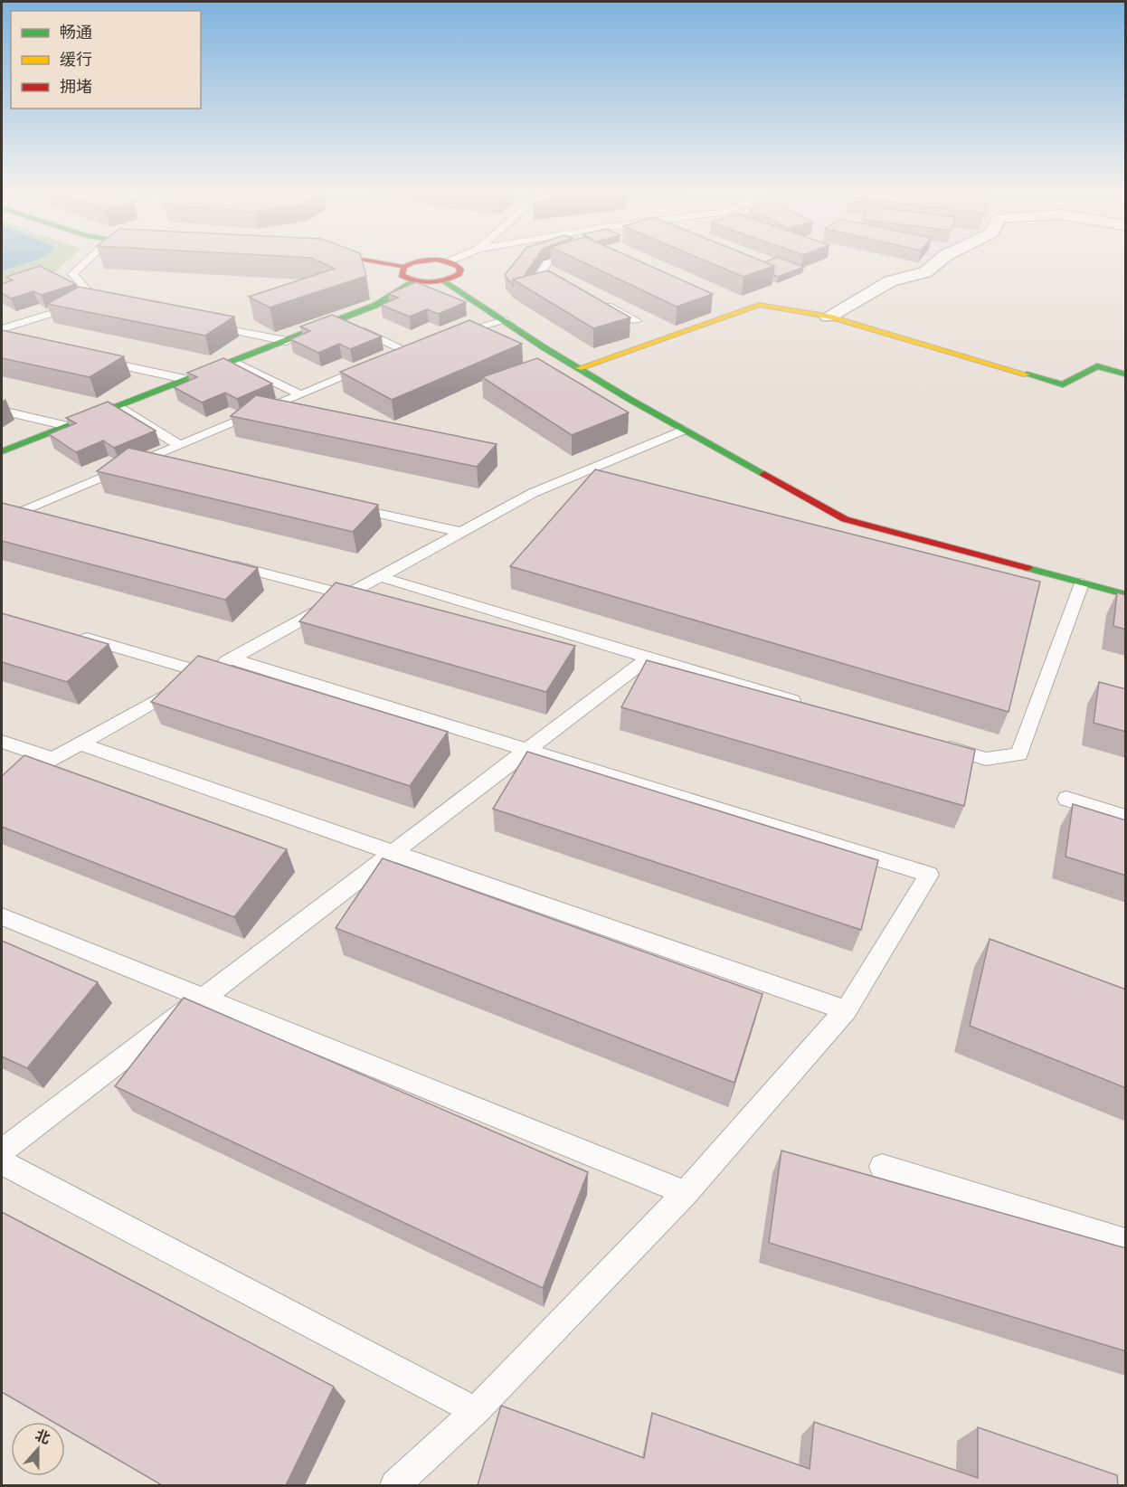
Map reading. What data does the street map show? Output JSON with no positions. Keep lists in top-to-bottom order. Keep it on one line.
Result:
{"legend":["畅通","缓行","拥堵"],"north":"top"}
